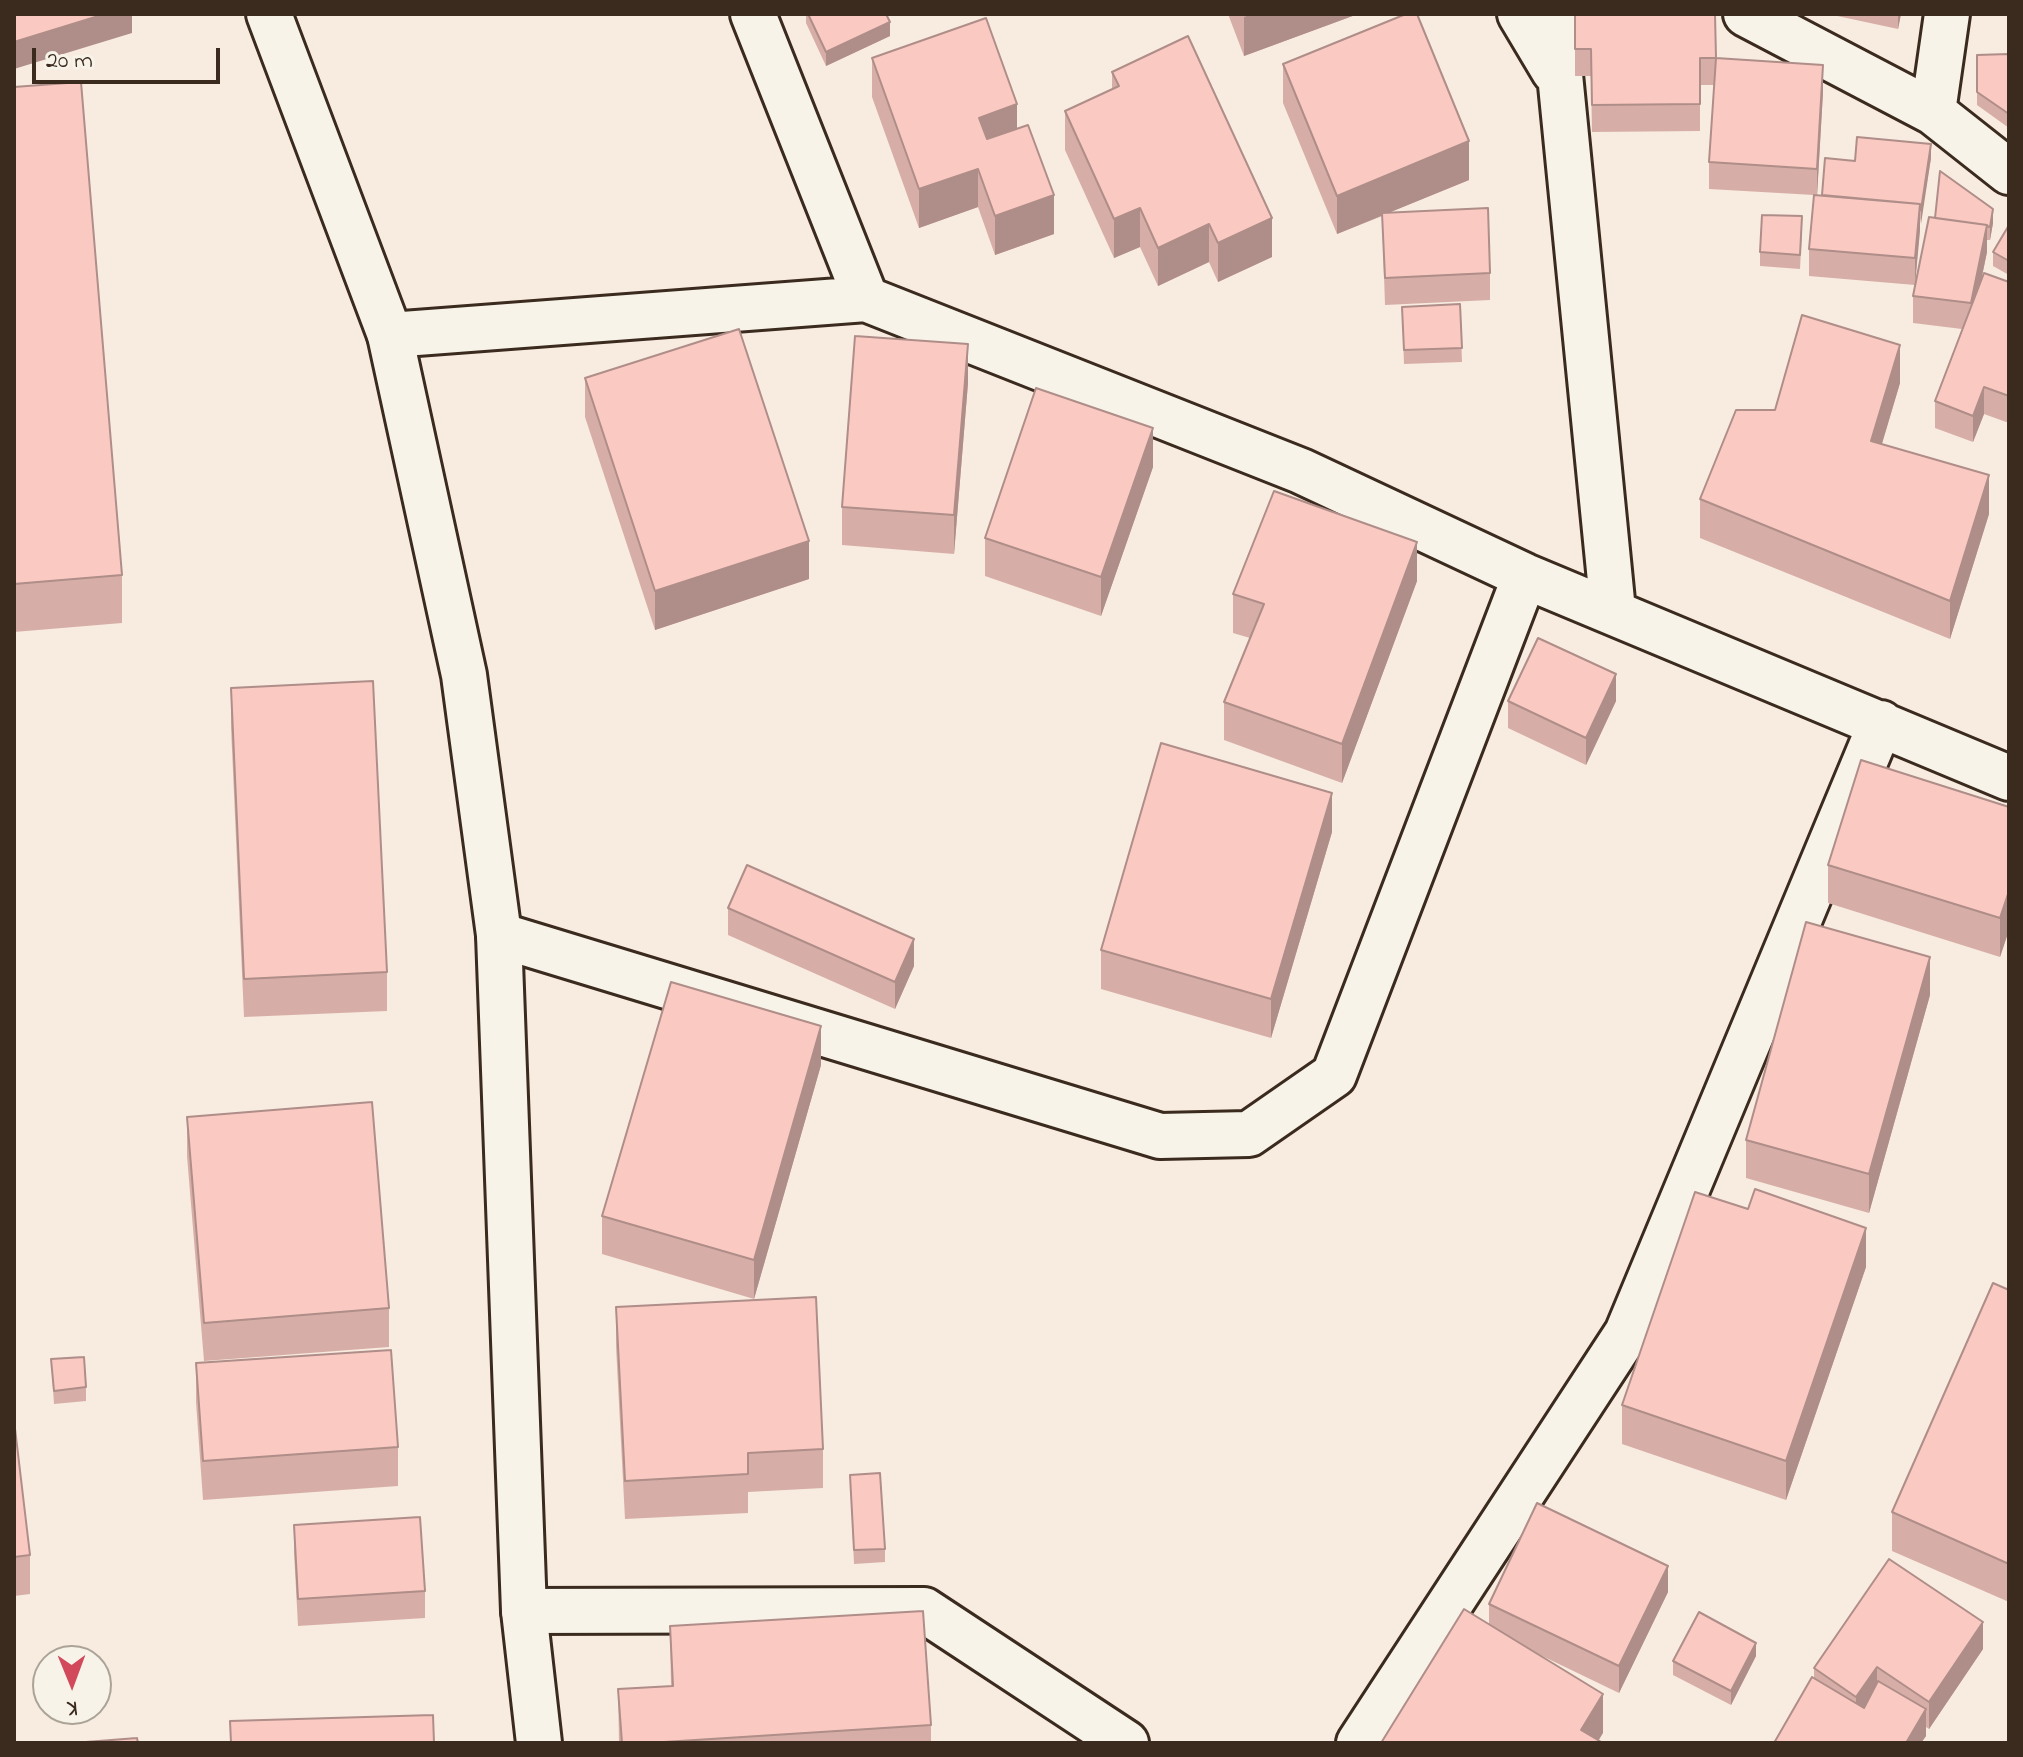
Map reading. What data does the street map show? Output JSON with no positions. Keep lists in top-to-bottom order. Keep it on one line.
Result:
{"scale_bar":"20 m","north":"bottom"}
